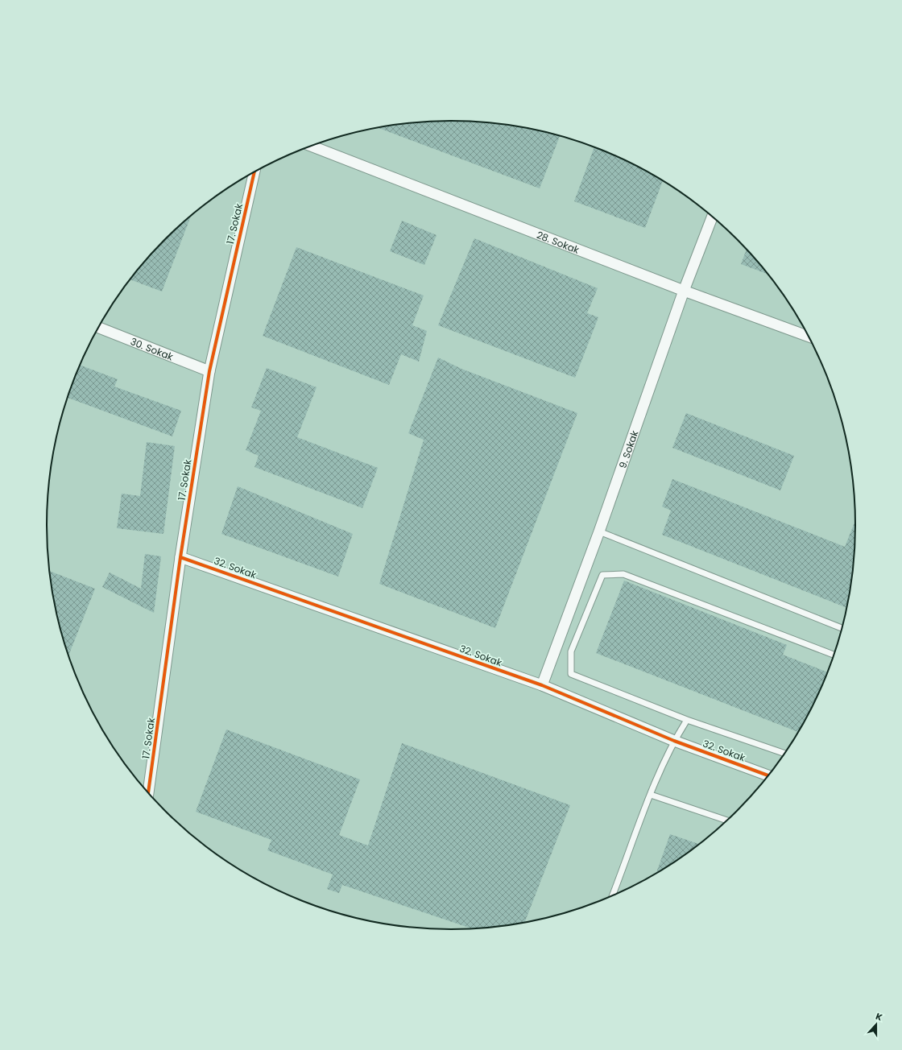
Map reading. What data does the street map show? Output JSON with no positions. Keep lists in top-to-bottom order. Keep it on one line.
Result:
{"streets":{"street":["17. Sokak","28. Sokak","30. Sokak","9. Sokak","32. Sokak"]},"crossings":[["17. Sokak","30. Sokak"],["17. Sokak","32. Sokak"],["28. Sokak","9. Sokak"],["9. Sokak","32. Sokak"]],"north":"top"}
